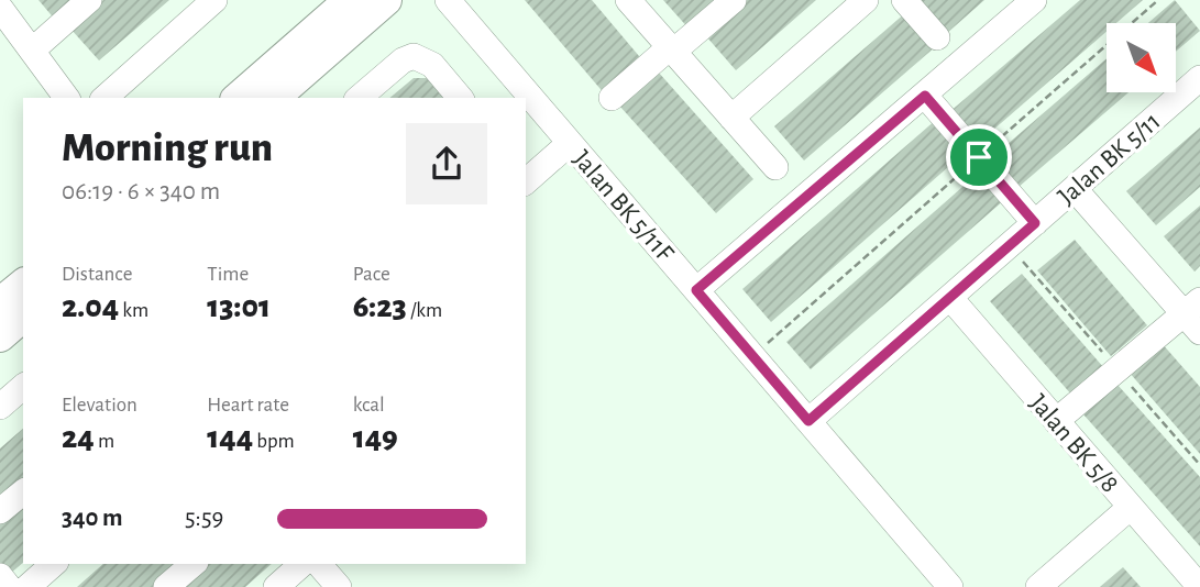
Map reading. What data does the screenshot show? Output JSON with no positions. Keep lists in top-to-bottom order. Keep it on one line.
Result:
{"streets":{"street":["Jalan BK 5/11","Jalan BK 5/11F","Jalan BK 5/8"]},"crossings":[["Jalan BK 5/11","Jalan BK 5/11F"],["Jalan BK 5/11","Jalan BK 5/8"]],"north":"bottom right","page":{"heading":["Morning run","06:19 · 6 × 340 m"],"stats":[["Distance","2.04 km"],["Time","13:01"],["Pace","6:23 /km"],["Elevation","24 m"],["Heart rate","144 bpm"],["kcal","149"]],"list":[{"name":"340 m","note":"5:59"}]}}
